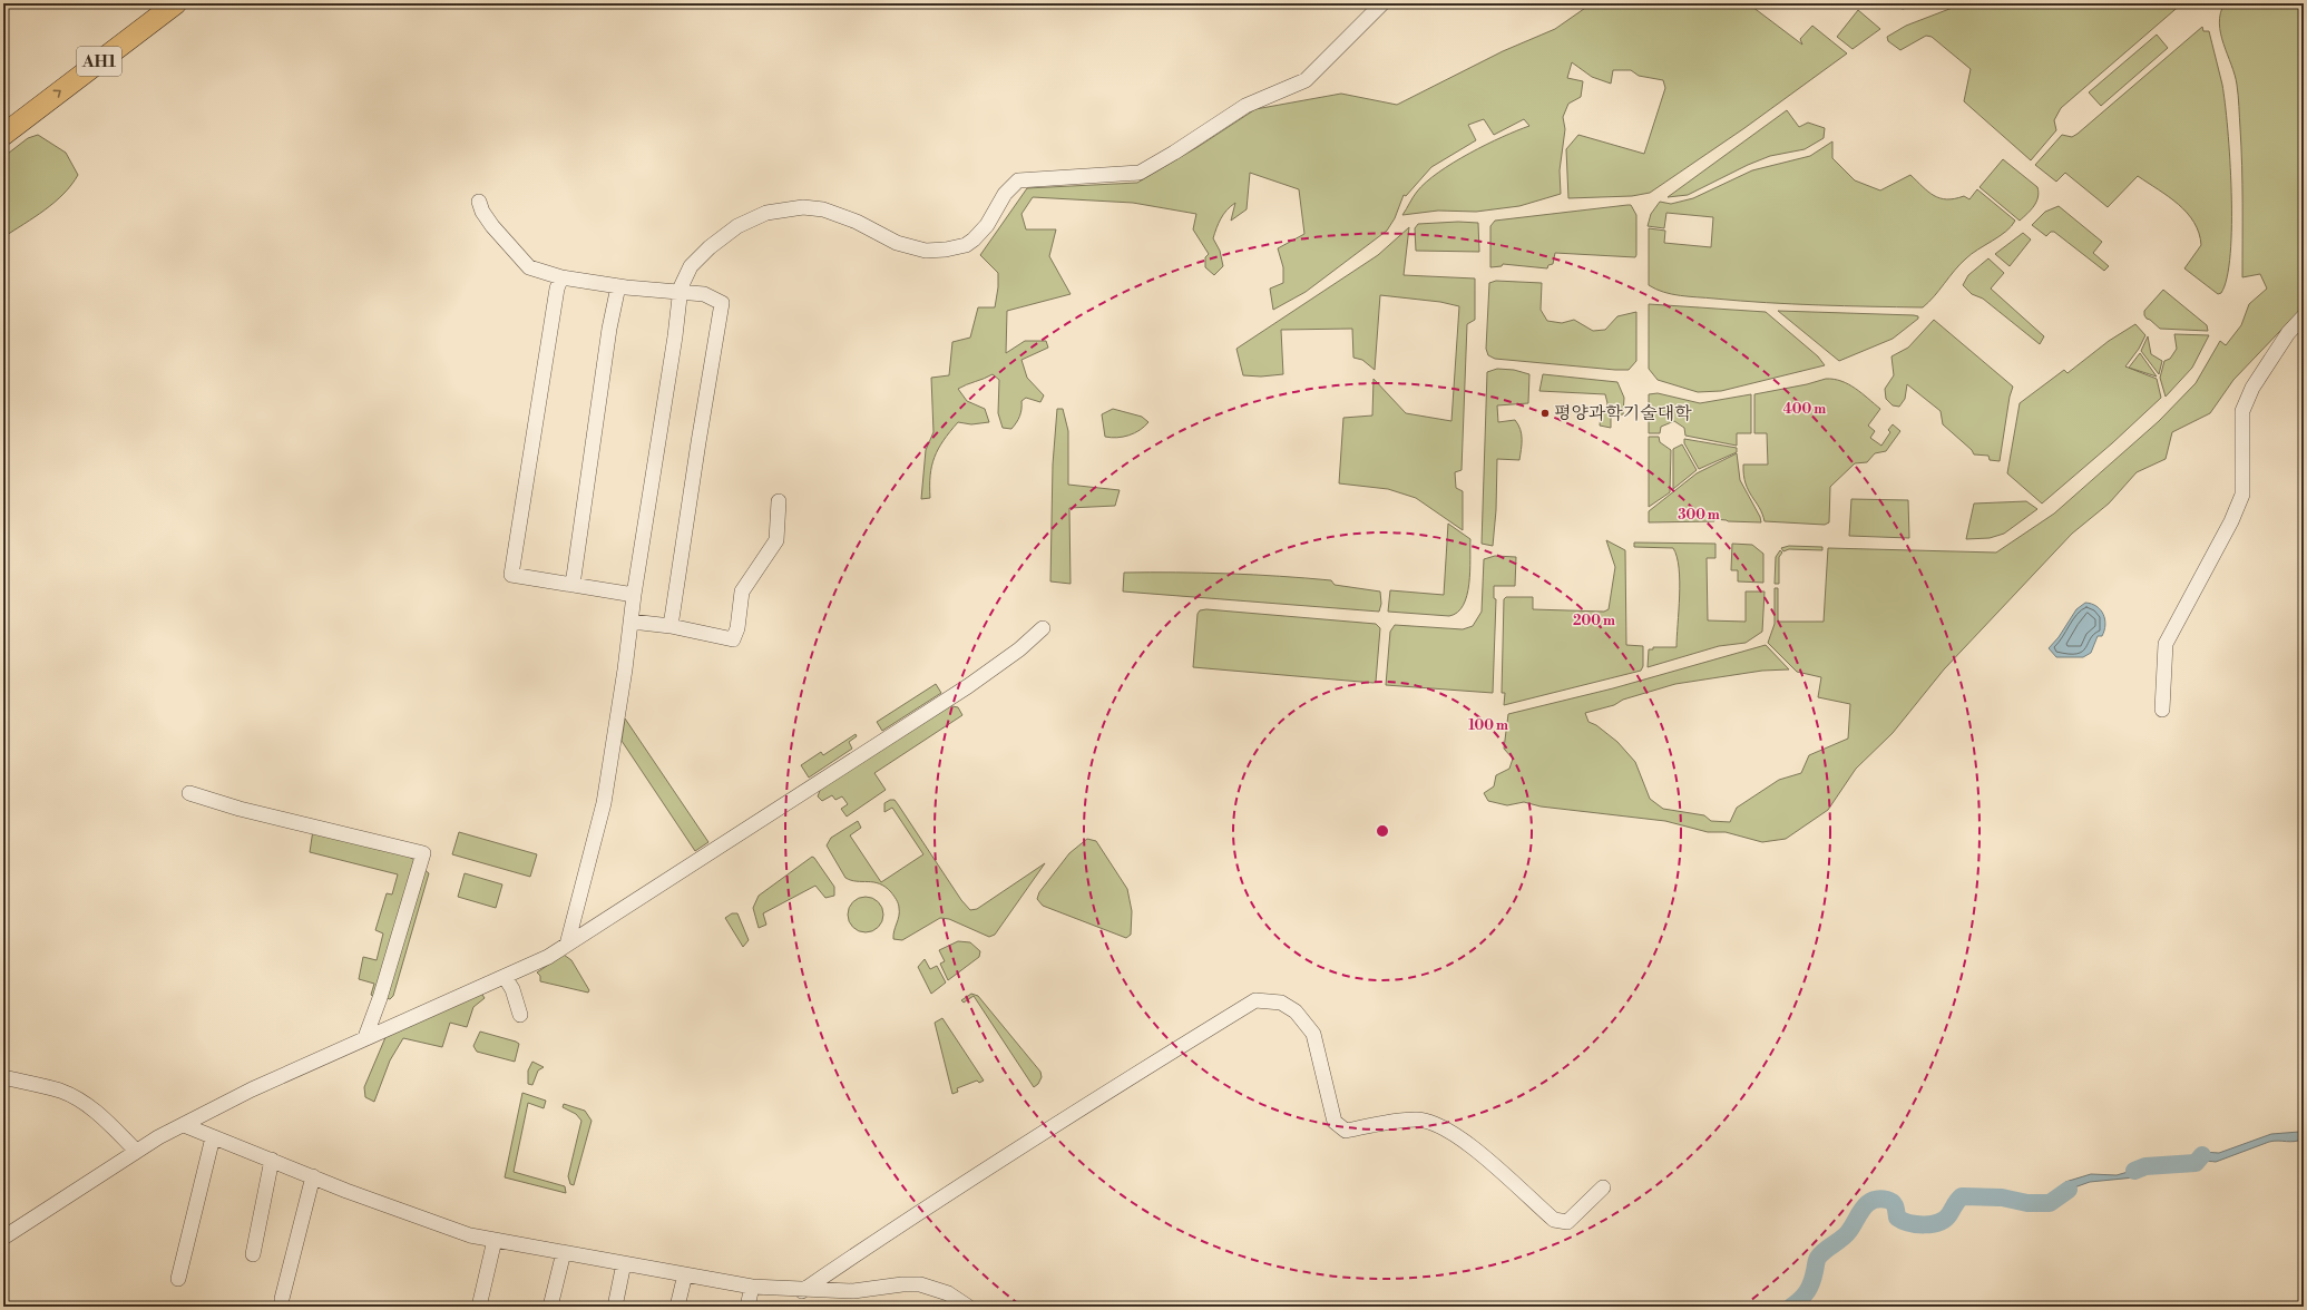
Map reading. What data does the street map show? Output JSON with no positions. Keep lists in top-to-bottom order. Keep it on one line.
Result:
{"streets":{"highway":["AH1"]},"places":["평양과학기술대학"],"rings":["400 m","300 m","200 m","100 m"]}
